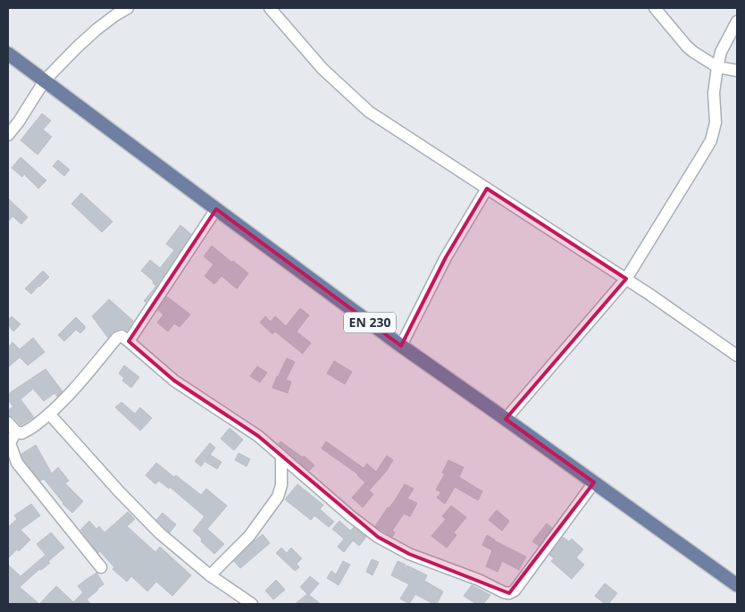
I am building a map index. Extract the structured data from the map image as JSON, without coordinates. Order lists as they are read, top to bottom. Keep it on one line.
{"streets":{"main road":["EN 230"]}}
